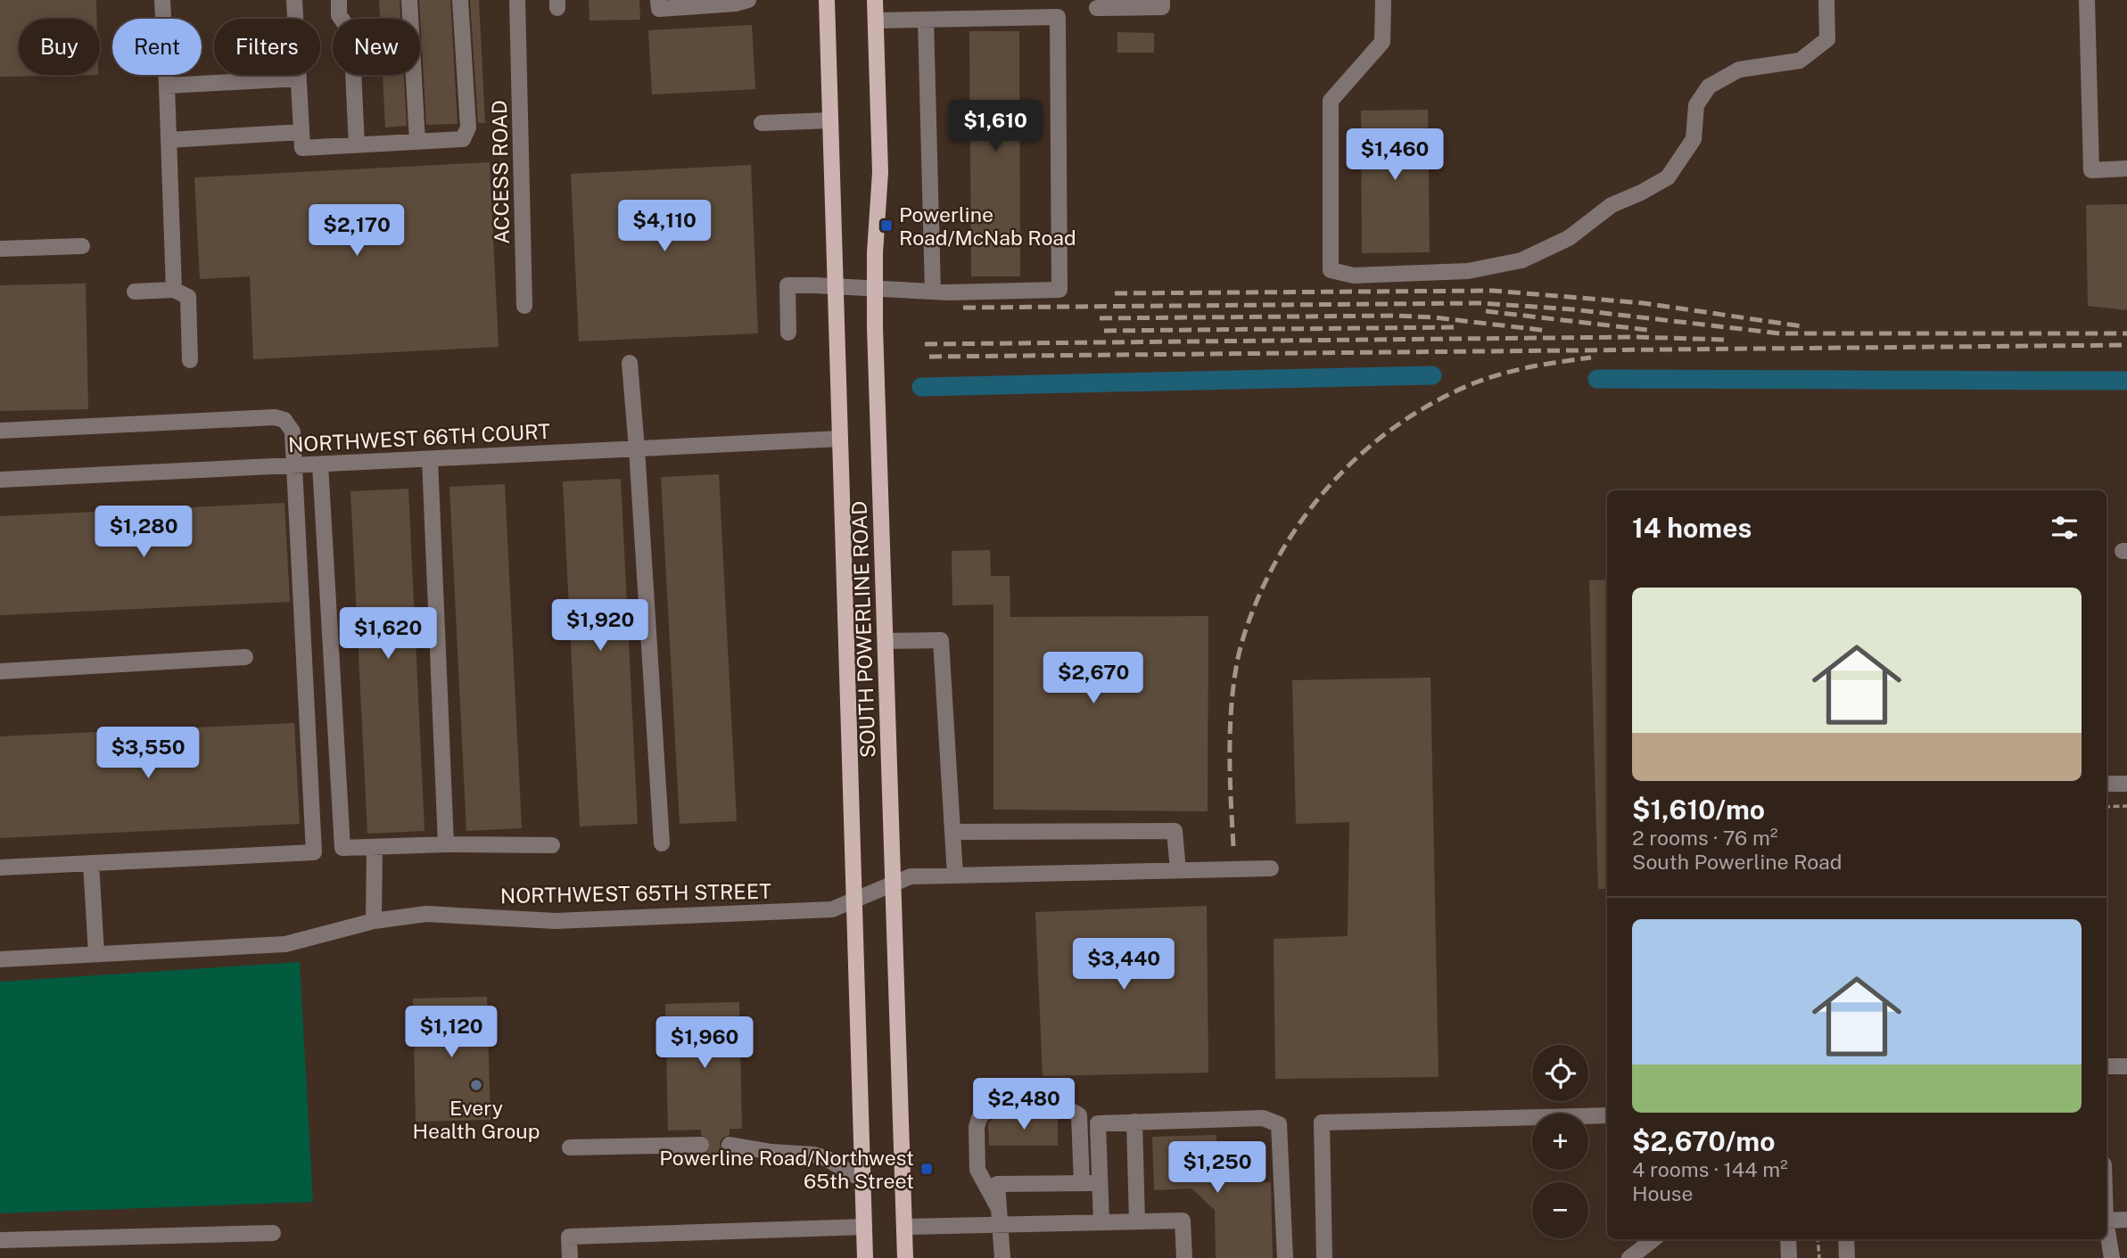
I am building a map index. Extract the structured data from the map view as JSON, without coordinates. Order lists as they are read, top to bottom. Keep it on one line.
{"streets":{"main road":["SOUTH POWERLINE ROAD"],"street":["ACCESS ROAD","NORTHWEST 66TH COURT","NORTHWEST 65TH STREET"]},"crossings":[["NORTHWEST 66TH COURT","SOUTH POWERLINE ROAD"],["SOUTH POWERLINE ROAD","NORTHWEST 65TH STREET"]],"places":{"transit":["Powerline Road/McNab Road","Powerline Road/Northwest 65th Street"],"other":["Every Health Group"]},"page":{"chip":["Buy","Rent","Filters","New"],"price":["$1,610","$1,460","$4,110","$2,170","$1,280","$1,920","$1,620","$2,670","$3,550","$3,440","$1,120","$1,960","$2,480","$1,250"],"heading":"14 homes","list":[{"name":"$1,610/mo","note":"2 rooms · 76 m² · South Powerline Road"},{"name":"$2,670/mo","note":"4 rooms · 144 m² · House"}],"map_buttons":["+","−"]}}
